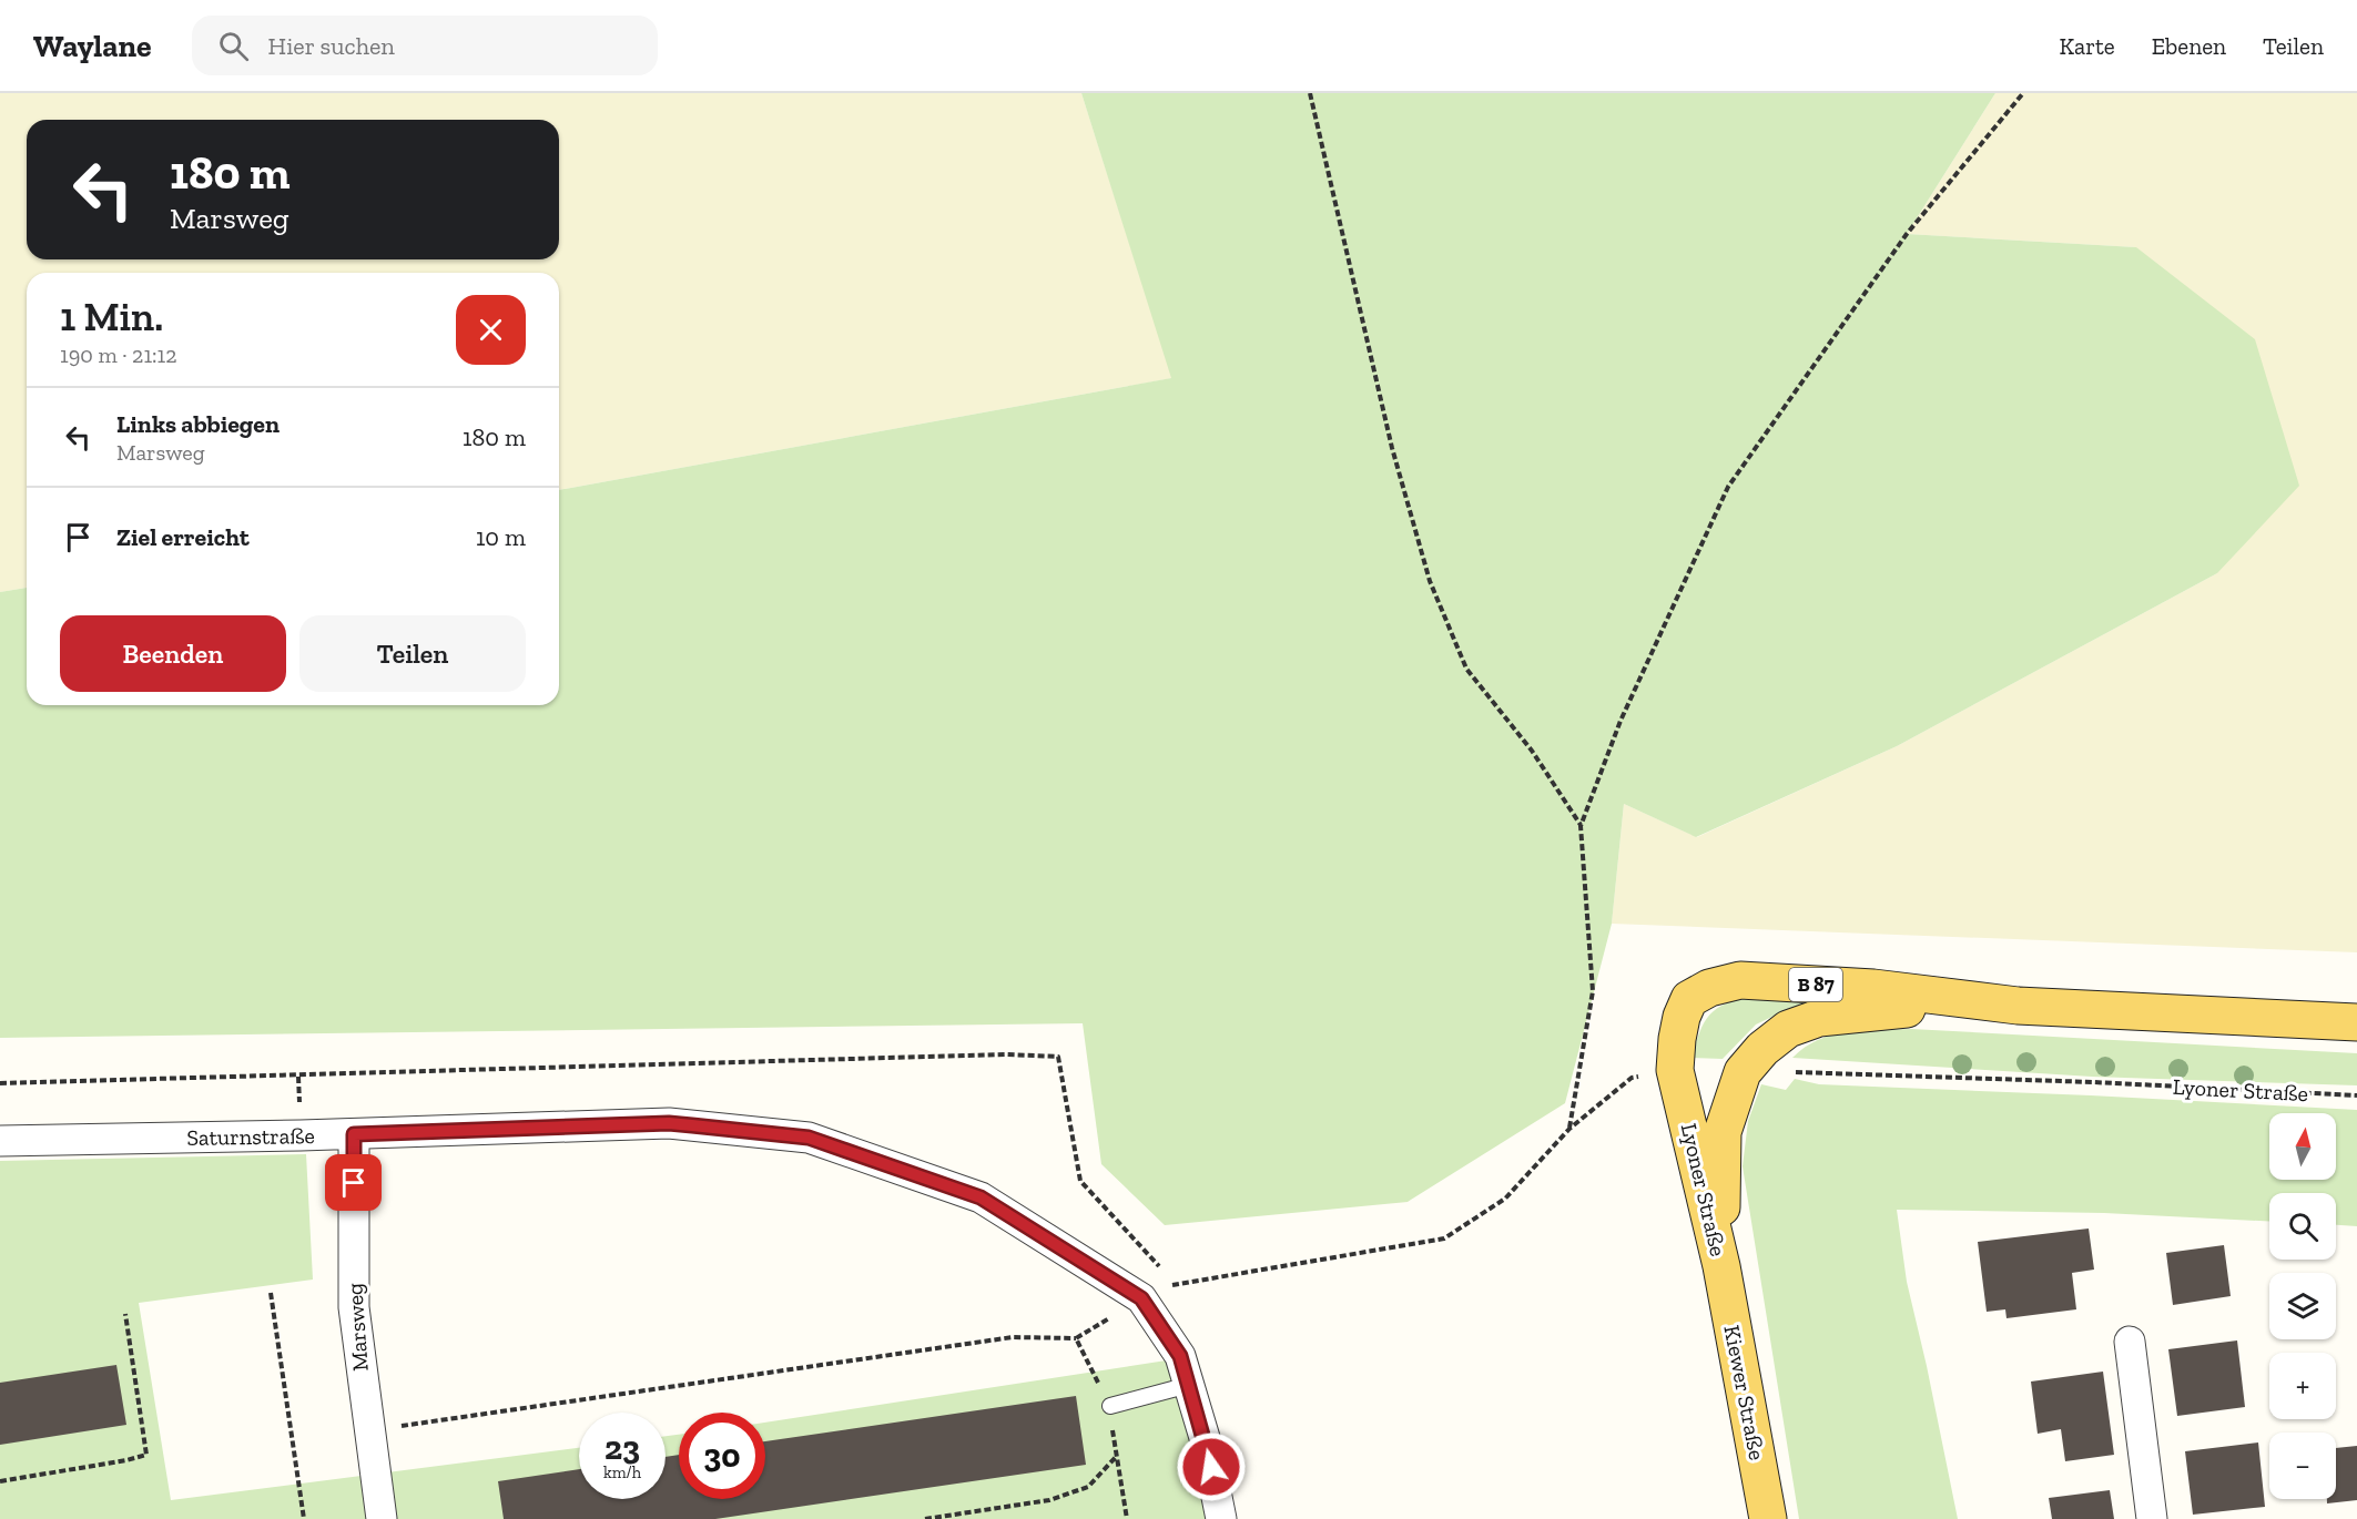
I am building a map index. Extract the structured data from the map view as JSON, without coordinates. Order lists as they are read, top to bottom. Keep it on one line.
{"streets":{"main road":["B 87","Lyoner Straße","Kiewer Straße"],"street":["Saturnstraße","Marsweg"]},"crossings":[["Lyoner Straße","Kiewer Straße"],["Saturnstraße","Marsweg"]],"north":"top","page":{"header":"Waylane","search":"Hier suchen","nav":["Karte","Ebenen","Teilen"],"turn":["180 m","Marsweg"],"heading":["1 Min.","190 m · 21:12"],"list":[{"name":"Links abbiegen","note":"Marsweg","value":"180 m"},{"name":"Ziel erreicht","value":"10 m"}],"buttons":["Beenden","Teilen"],"map_buttons":["+","−"],"speed":"23 km/h","limit":"30"}}
